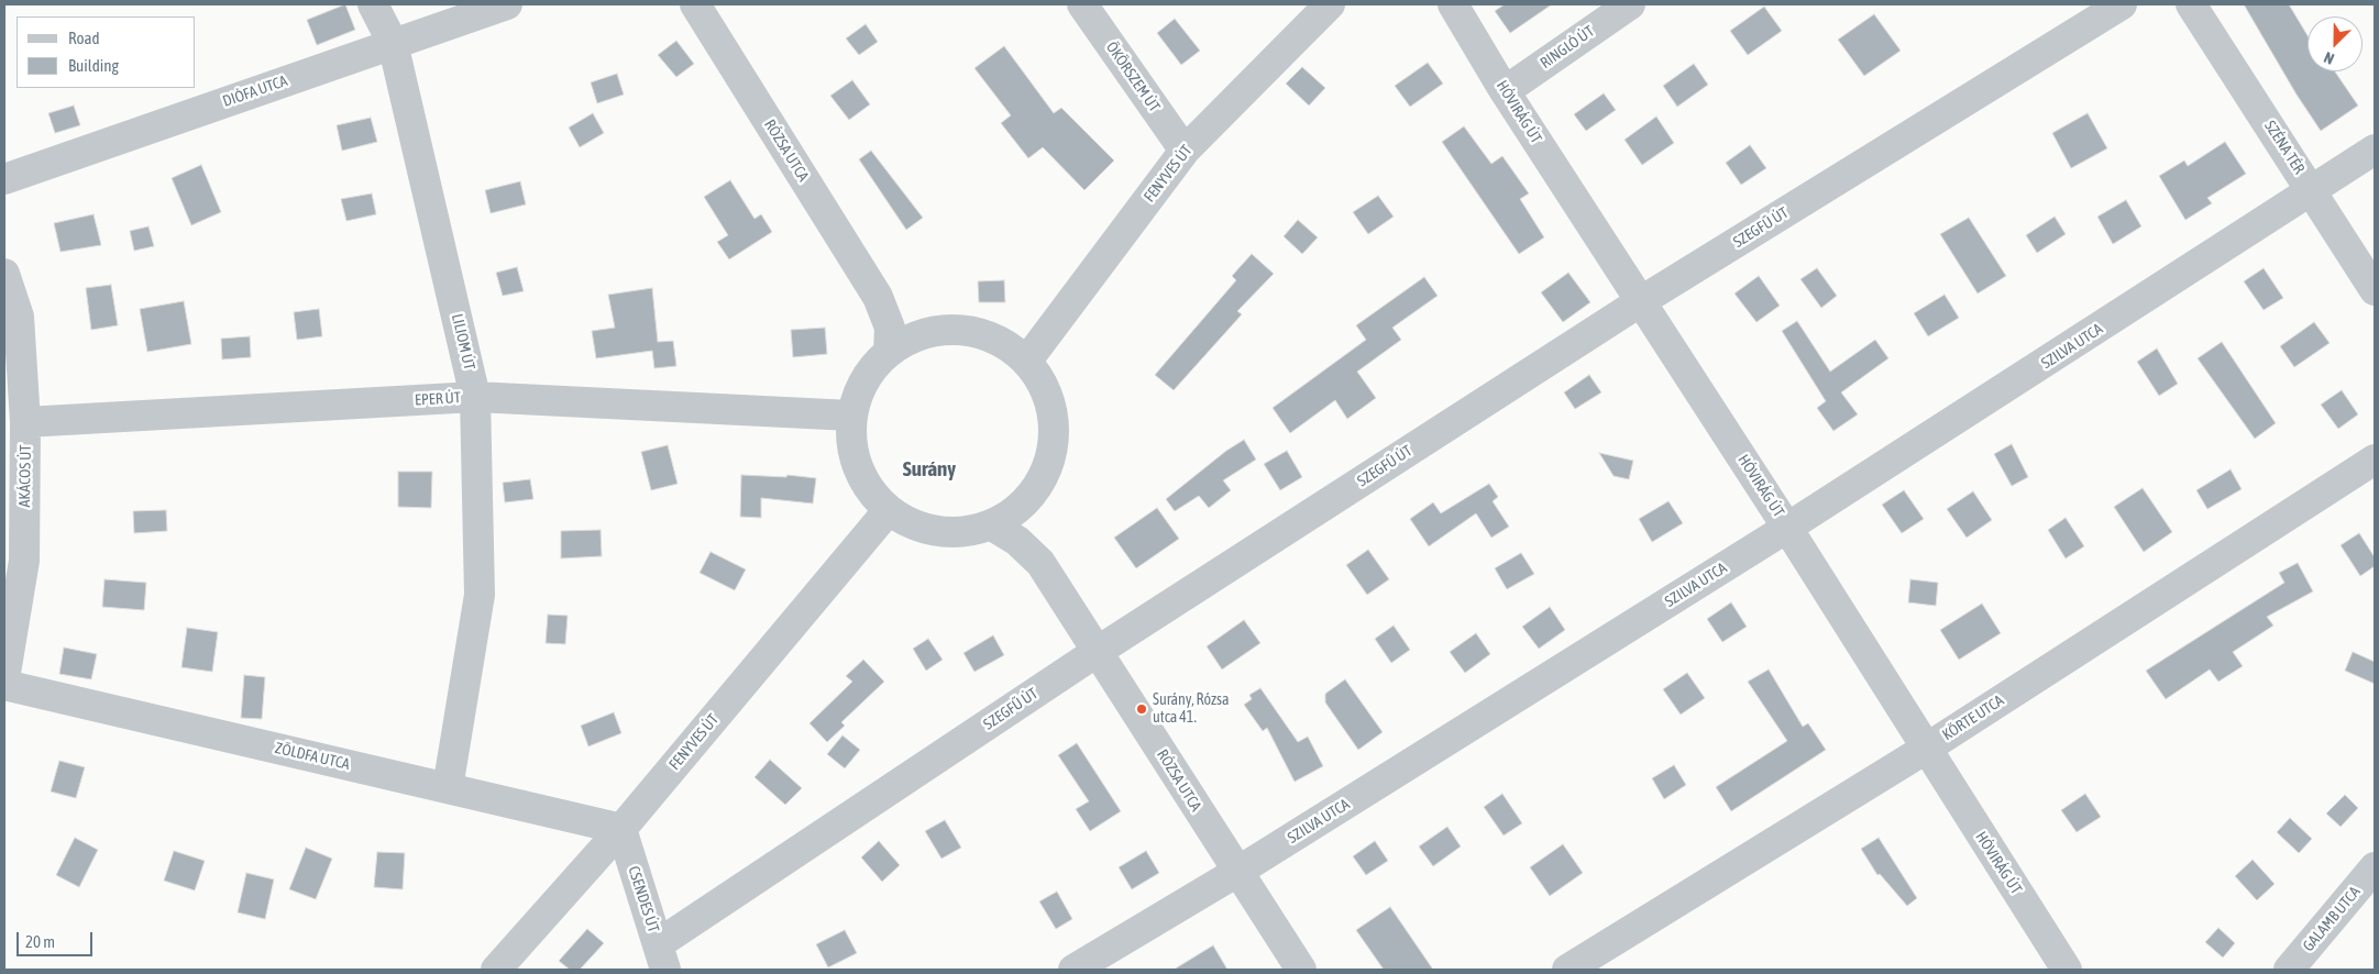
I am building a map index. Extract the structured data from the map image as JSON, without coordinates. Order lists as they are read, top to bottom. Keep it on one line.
{"streets":{"street":["RINGLÓ ÚT","ÖKÖRSZEM ÚT","DIÓFA UTCA","HÓVIRÁG ÚT","SZÉNA TÉR","RÓZSA UTCA","FENYVES ÚT","SZEGFŰ ÚT","LILIOM ÚT","SZILVA UTCA","EPER ÚT","AKÁCOS ÚT","KÖRTE UTCA","ZÖLDFA UTCA","CSENDES ÚT","GALAMB UTCA"]},"crossings":[["RINGLÓ ÚT","HÓVIRÁG ÚT"],["ÖKÖRSZEM ÚT","FENYVES ÚT"],["DIÓFA UTCA","LILIOM ÚT"],["HÓVIRÁG ÚT","SZEGFŰ ÚT"],["HÓVIRÁG ÚT","SZILVA UTCA"],["HÓVIRÁG ÚT","KÖRTE UTCA"],["SZÉNA TÉR","SZILVA UTCA"],["RÓZSA UTCA","SZEGFŰ ÚT"],["RÓZSA UTCA","SZILVA UTCA"],["FENYVES ÚT","ZÖLDFA UTCA"],["FENYVES ÚT","CSENDES ÚT"],["SZEGFŰ ÚT","CSENDES ÚT"],["LILIOM ÚT","EPER ÚT"],["LILIOM ÚT","ZÖLDFA UTCA"],["EPER ÚT","AKÁCOS ÚT"],["ZÖLDFA UTCA","CSENDES ÚT"]],"districts":["Surány"],"places":["Surány, Rózsa utca 41."],"legend":["Road","Building"],"scale_bar":"20 m","north":"bottom left"}
